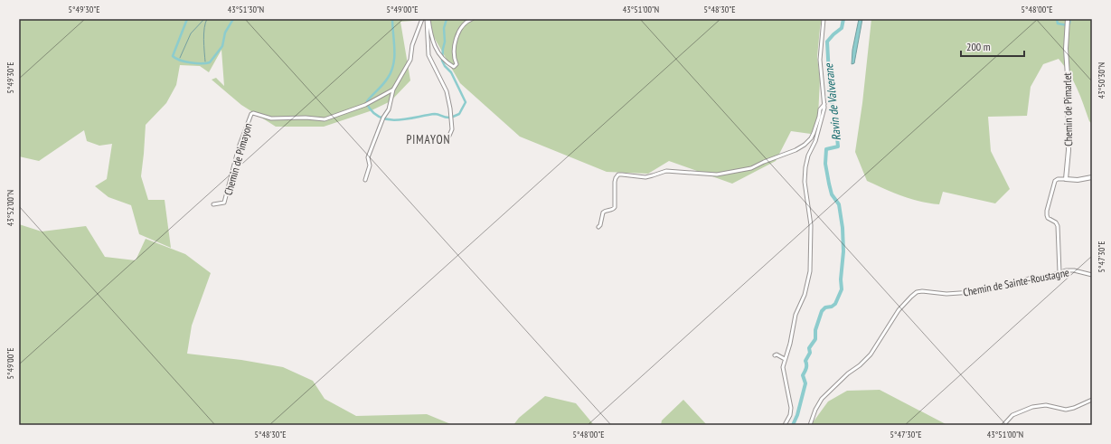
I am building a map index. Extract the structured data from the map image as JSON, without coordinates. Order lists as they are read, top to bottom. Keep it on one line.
{"streets":{"street":["Chemin de Pimarlet","Chemin de Pimayon","Chemin de Sainte-Roustagne"]},"districts":["PIMAYON"],"water":["Ravin de Valverane"],"scale_bar":"200 m","coordinates":["5°49'30\"E","43°51'30\"N","5°49'00\"E","43°51'00\"N","5°48'30\"E","5°48'00\"E","43°50'30\"N","43°52'00\"N","5°47'30\"E"]}
